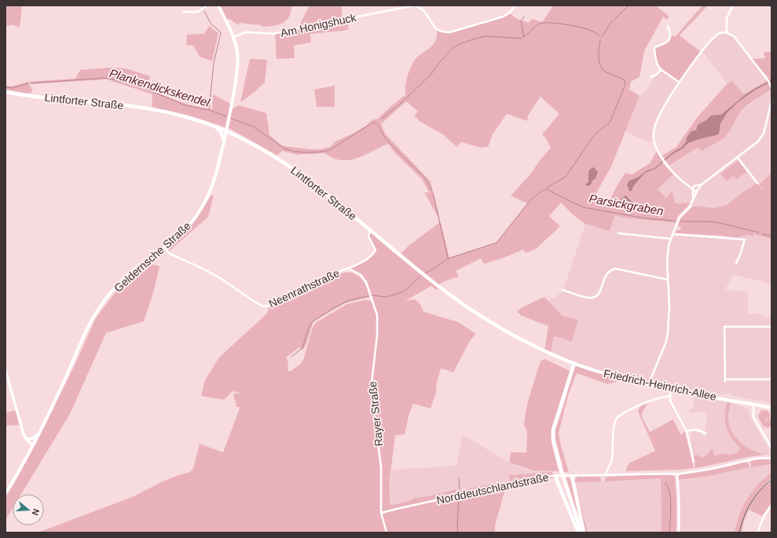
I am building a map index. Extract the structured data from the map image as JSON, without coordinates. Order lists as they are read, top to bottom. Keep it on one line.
{"streets":{"main road":["Lintforter Straße","Geldernsche Straße","Friedrich-Heinrich-Allee"],"street":["Am Honigshuck","Neenrathstraße","Rayer Straße","Norddeutschlandstraße"]},"crossings":[["Am Honigshuck","Geldernsche Straße"],["Lintforter Straße","Geldernsche Straße"],["Lintforter Straße","Neenrathstraße"],["Lintforter Straße","Friedrich-Heinrich-Allee"],["Geldernsche Straße","Neenrathstraße"],["Neenrathstraße","Rayer Straße"],["Rayer Straße","Norddeutschlandstraße"]],"water":["Plankendickskendel","Parsickgraben"],"north":"right"}
